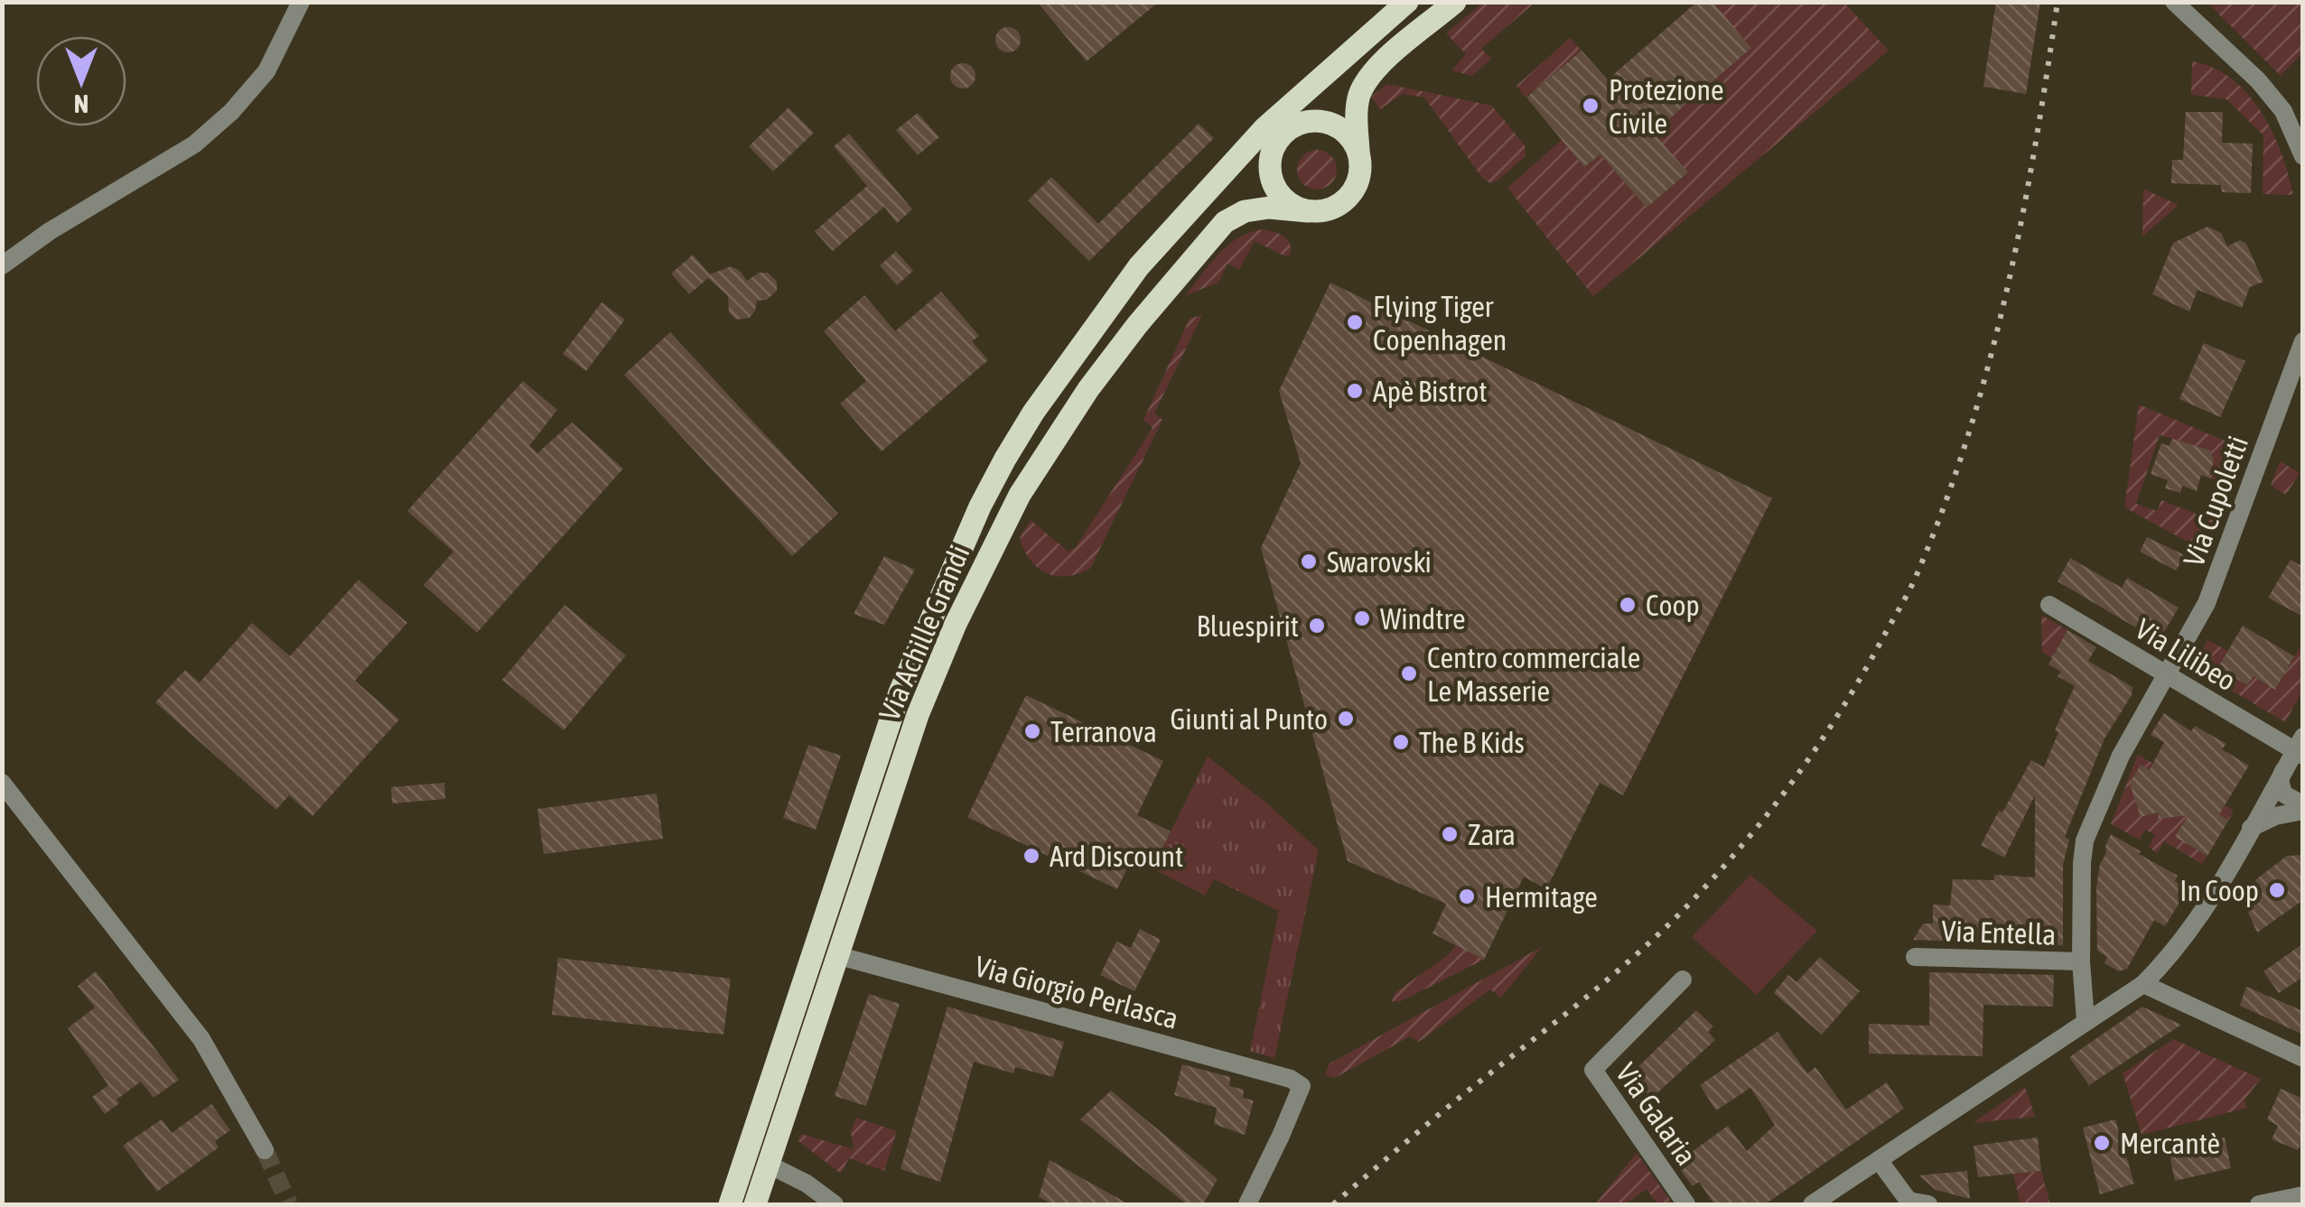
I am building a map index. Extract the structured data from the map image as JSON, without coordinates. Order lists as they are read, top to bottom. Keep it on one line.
{"streets":{"main road":["Via Achille Grandi"],"street":["Via Cupoletti","Via Lilibeo","Via Entella","Via Giorgio Perlasca","Via Galaria"]},"crossings":[["Via Cupoletti","Via Lilibeo"],["Via Cupoletti","Via Entella"],["Via Achille Grandi","Via Giorgio Perlasca"]],"places":["Protezione Civile","Flying Tiger Copenhagen","Apè Bistrot","Swarovski","Coop","Windtre","Bluespirit","Centro commerciale Le Masserie","Giunti al Punto","Terranova","The B Kids","Zara","Ard Discount","In Coop","Hermitage","Mercantè"],"north":"bottom"}
